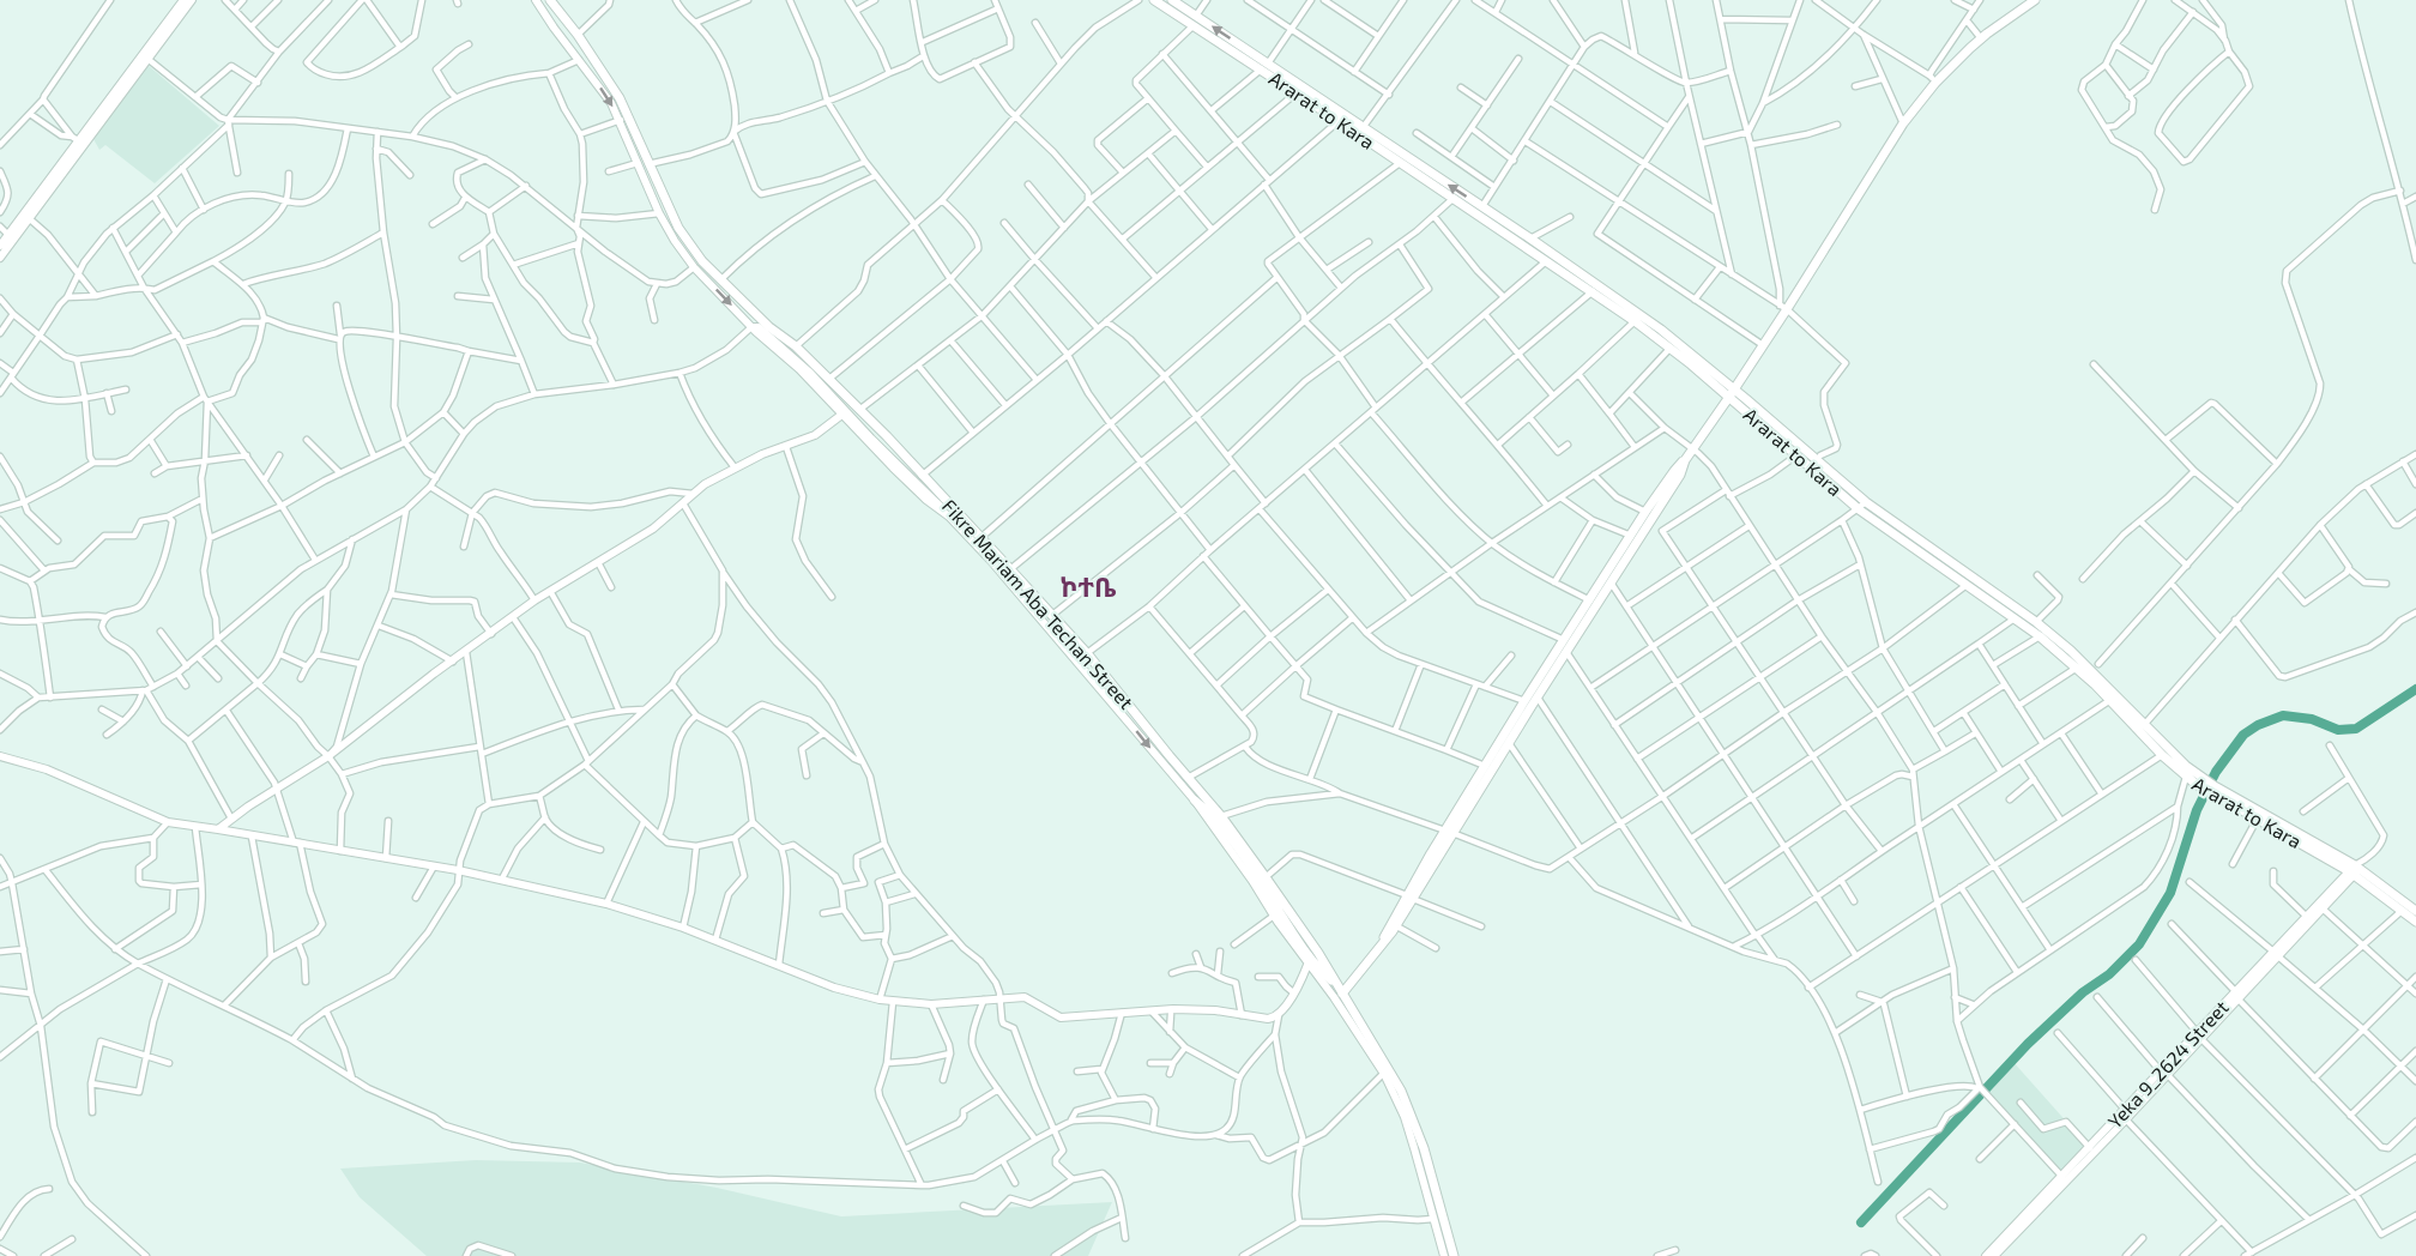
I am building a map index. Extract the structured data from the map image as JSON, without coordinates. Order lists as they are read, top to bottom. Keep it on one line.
{"streets":{"main road":["Ararat to Kara","Fikre Mariam Aba Techan Street"],"street":["Yeka 9_2624 Street"]},"crossings":[["Ararat to Kara","Yeka 9_2624 Street"]],"districts":["ኮተቤ"]}
